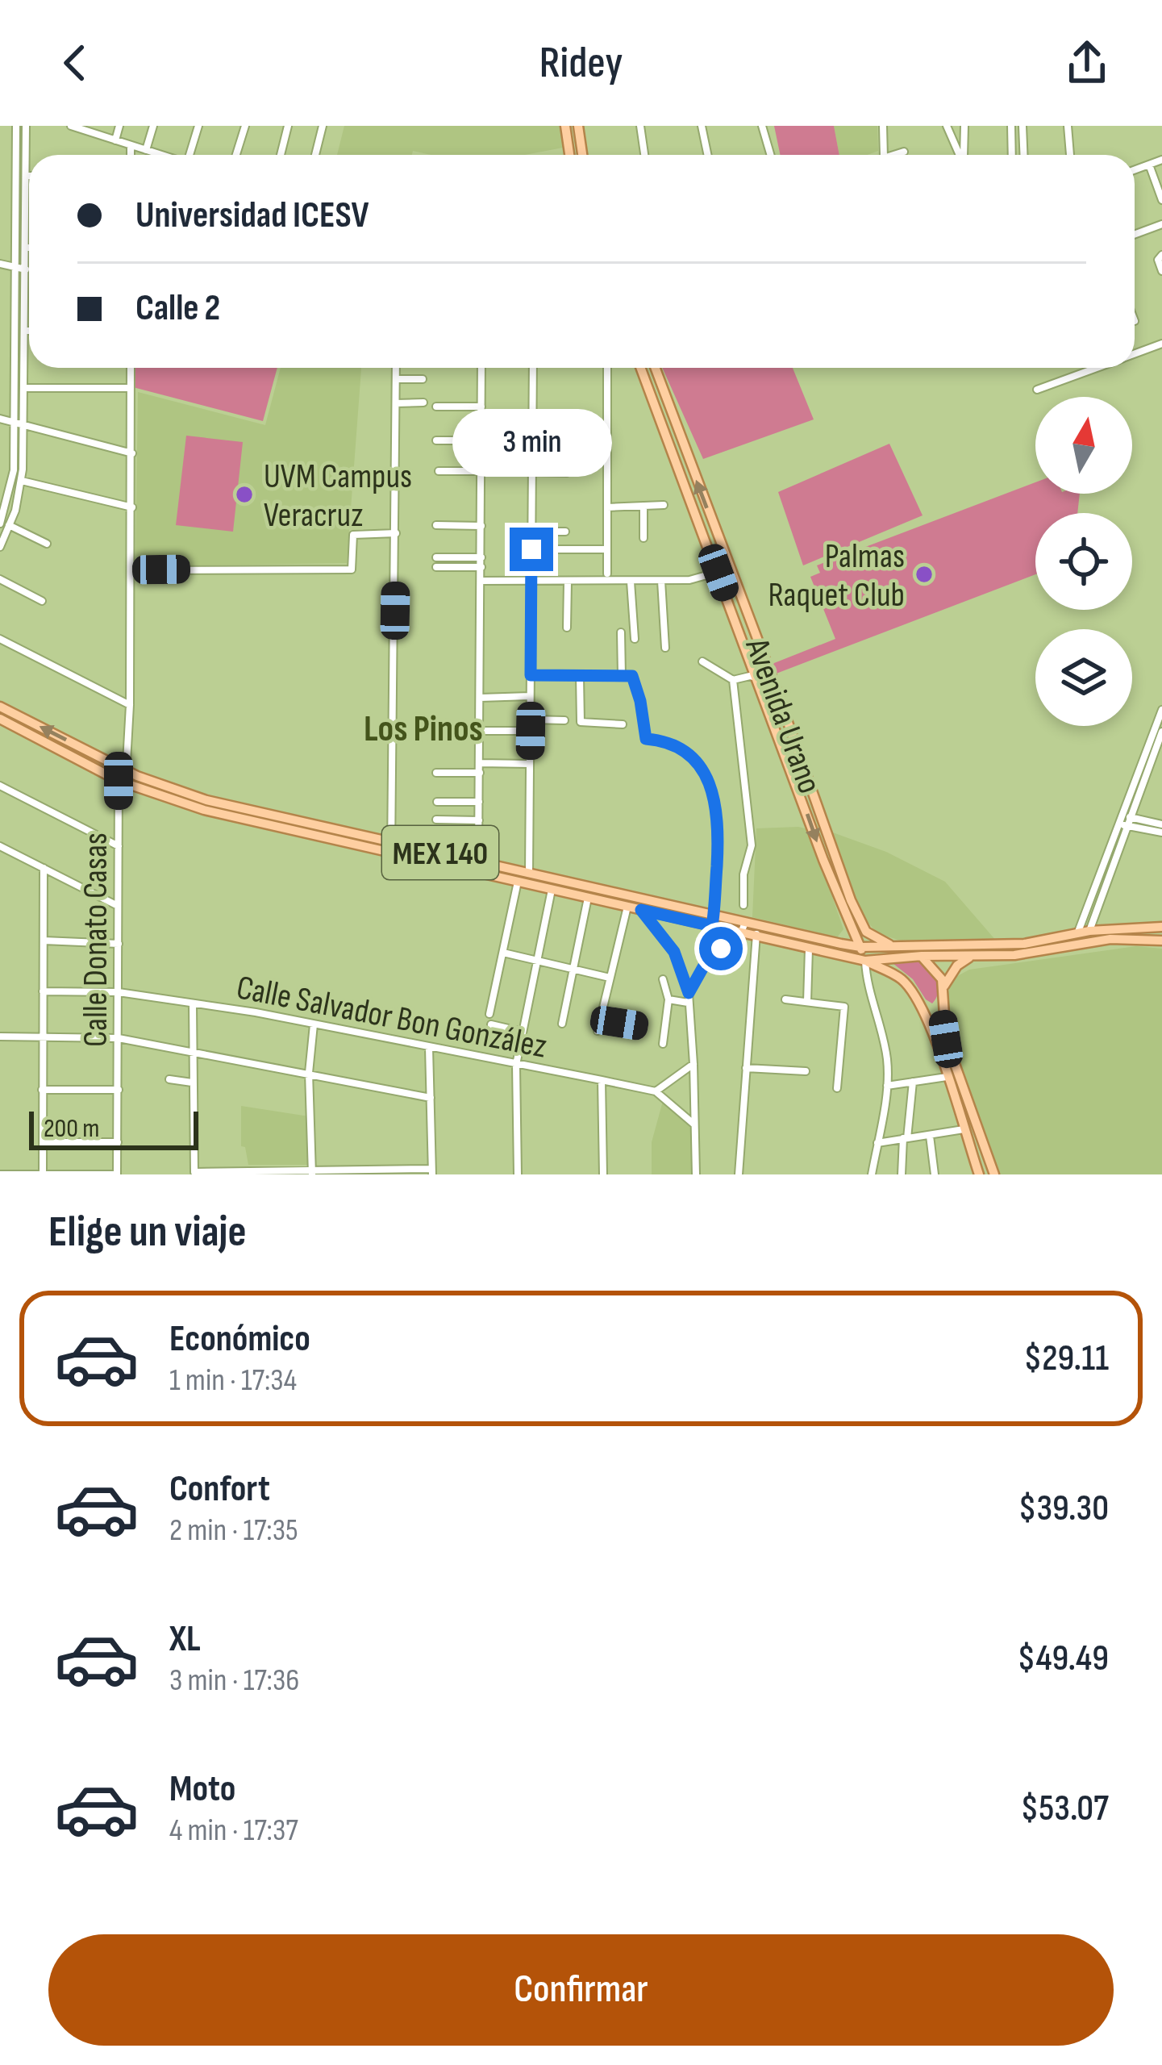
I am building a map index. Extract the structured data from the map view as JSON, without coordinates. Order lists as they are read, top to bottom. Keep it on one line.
{"streets":{"main road":["Avenida Urano","MEX 140"],"street":["Calle Donato Casas","Calle Salvador Bon González"]},"crossings":[["Avenida Urano","MEX 140"],["MEX 140","Calle Donato Casas"],["Calle Donato Casas","Calle Salvador Bon González"]],"districts":["Los Pinos"],"places":["UVM Campus Veracruz","Palmas Raquet Club"],"scale_bar":"200 m","north":"top","page":{"header":"Ridey","banner":["Universidad ICESV","Calle 2"],"bubble":"3 min","scale":"200 m","heading":"Elige un viaje","list":[{"name":"Económico","note":"1 min · 17:34","value":"$29.11"},{"name":"Confort","note":"2 min · 17:35","value":"$39.30"},{"name":"XL","note":"3 min · 17:36","value":"$49.49"},{"name":"Moto","note":"4 min · 17:37","value":"$53.07"}],"buttons":"Confirmar"}}
